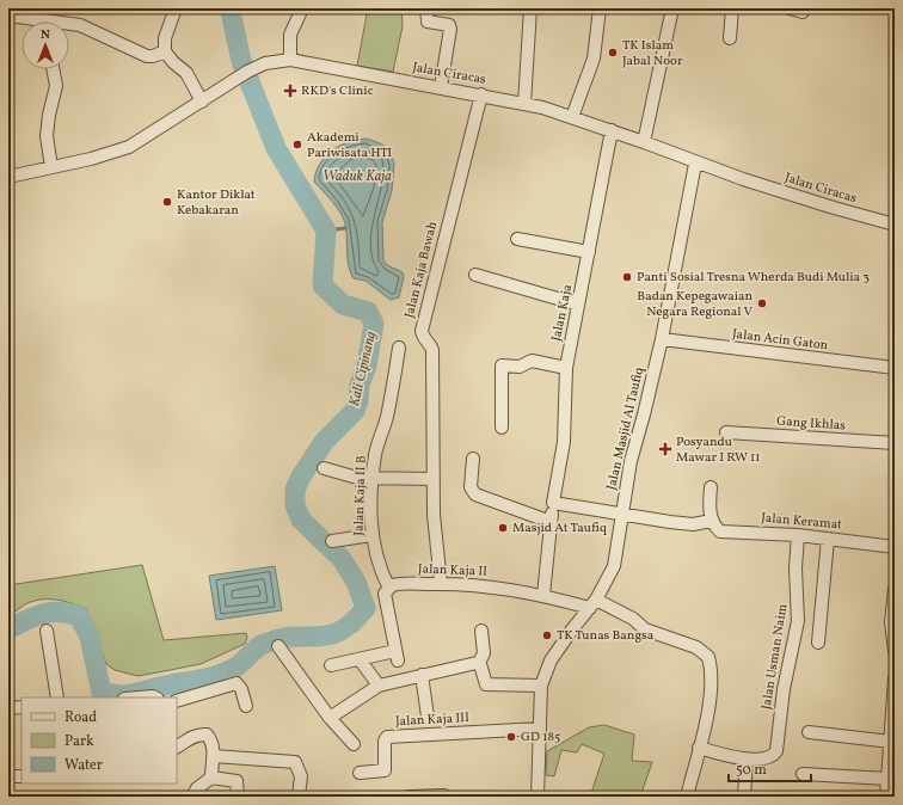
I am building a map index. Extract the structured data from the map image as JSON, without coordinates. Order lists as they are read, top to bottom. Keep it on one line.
{"streets":{"street":["Jalan Ciracas","Jalan Kaja Bawah","Jalan Kaja","Jalan Acin Gaton","Gang Ikhlas","Jalan Masjid Al Taufiq","Jalan Kaja II B","Jalan Keramat","Jalan Kaja II","Jalan Usman Naim","Jalan Kaja III"]},"crossings":[["Jalan Ciracas","Jalan Kaja Bawah"],["Jalan Ciracas","Jalan Kaja"],["Jalan Ciracas","Jalan Masjid Al Taufiq"],["Jalan Kaja Bawah","Jalan Kaja II"],["Jalan Kaja","Jalan Kaja II"],["Jalan Acin Gaton","Jalan Masjid Al Taufiq"],["Jalan Masjid Al Taufiq","Jalan Kaja II"],["Jalan Masjid Al Taufiq","Jalan Kaja III"],["Jalan Kaja II B","Jalan Kaja II"],["Jalan Keramat","Jalan Usman Naim"],["Jalan Kaja II","Jalan Usman Naim"]],"water":["Waduk Kaja","Kali Cipinang"],"places":{"other":["TK Islam Jabal Noor","Akademi Pariwisata HTI","Kantor Diklat Kebakaran","Panti Sosial Tresna Wherda Budi Mulia 3","Badan Kepegawaian Negara Regional V","Masjid At Taufiq","TK Tunas Bangsa","GD 185"],"health":["RKD's Clinic","Posyandu Mawar I RW 11"]},"legend":["Road","Park","Water"],"scale_bar":"50 m","north":"top"}
